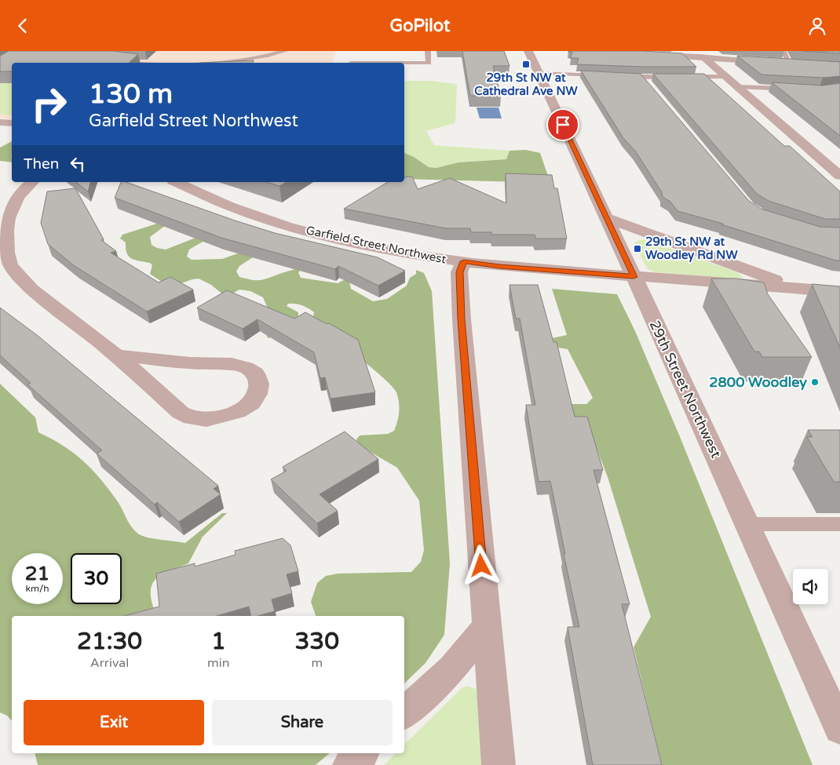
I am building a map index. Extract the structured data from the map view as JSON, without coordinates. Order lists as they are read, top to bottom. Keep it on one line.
{"streets":{"street":["Garfield Street Northwest","29th Street Northwest"]},"crossings":[["Garfield Street Northwest","29th Street Northwest"]],"places":{"transit":["29th St NW at Cathedral Ave NW","29th St NW at Woodley Rd NW"],"other":["2800 Woodley"]},"page":{"header":"GoPilot","turn":["130 m","Garfield Street Northwest"],"then":"Then","speed":"21 km/h","limit":"30","eta":["21:30","Arrival","1","min","330","m"],"buttons":["Exit","Share"]}}
